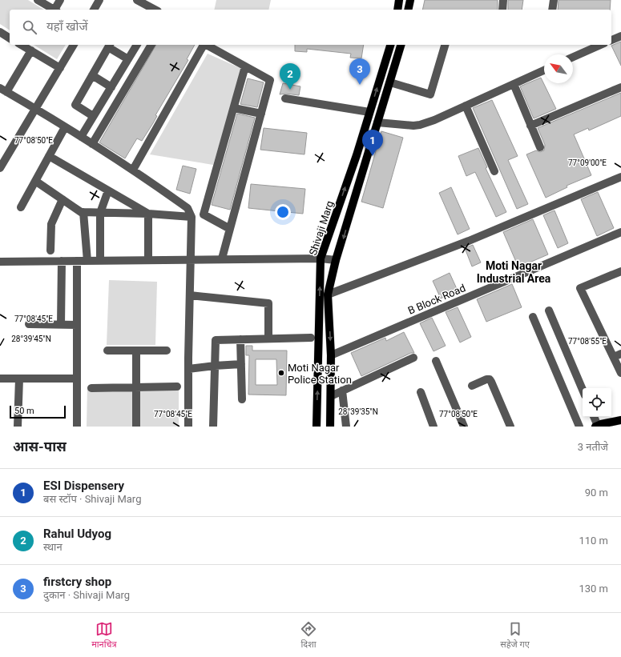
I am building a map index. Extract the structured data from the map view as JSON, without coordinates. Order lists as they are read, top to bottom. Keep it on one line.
{"streets":{"main road":["Shivaji Marg"],"street":["B Block Road"]},"districts":["Moti Nagar Industrial Area"],"places":["Moti Nagar Police Station"],"scale_bar":"50 m","north":"top left","page":{"search":"यहाँ खोजें","pins":["3","2","1"],"scale":"50 m","heading":["आस-पास","3 नतीजे"],"list":[{"mark":"1","name":"ESI Dispensery","note":"बस स्टॉप · Shivaji Marg","value":"90 m"},{"mark":"2","name":"Rahul Udyog","note":"स्थान","value":"110 m"},{"mark":"3","name":"firstcry shop","note":"दुकान · Shivaji Marg","value":"130 m"}],"nav":["मानचित्र","दिशा","सहेजे गए"]},"coordinates":["77°08'50\"E","77°09'00\"E","77°08'45\"E","28°39'45\"N","77°08'55\"E","28°39'35\"N"]}
